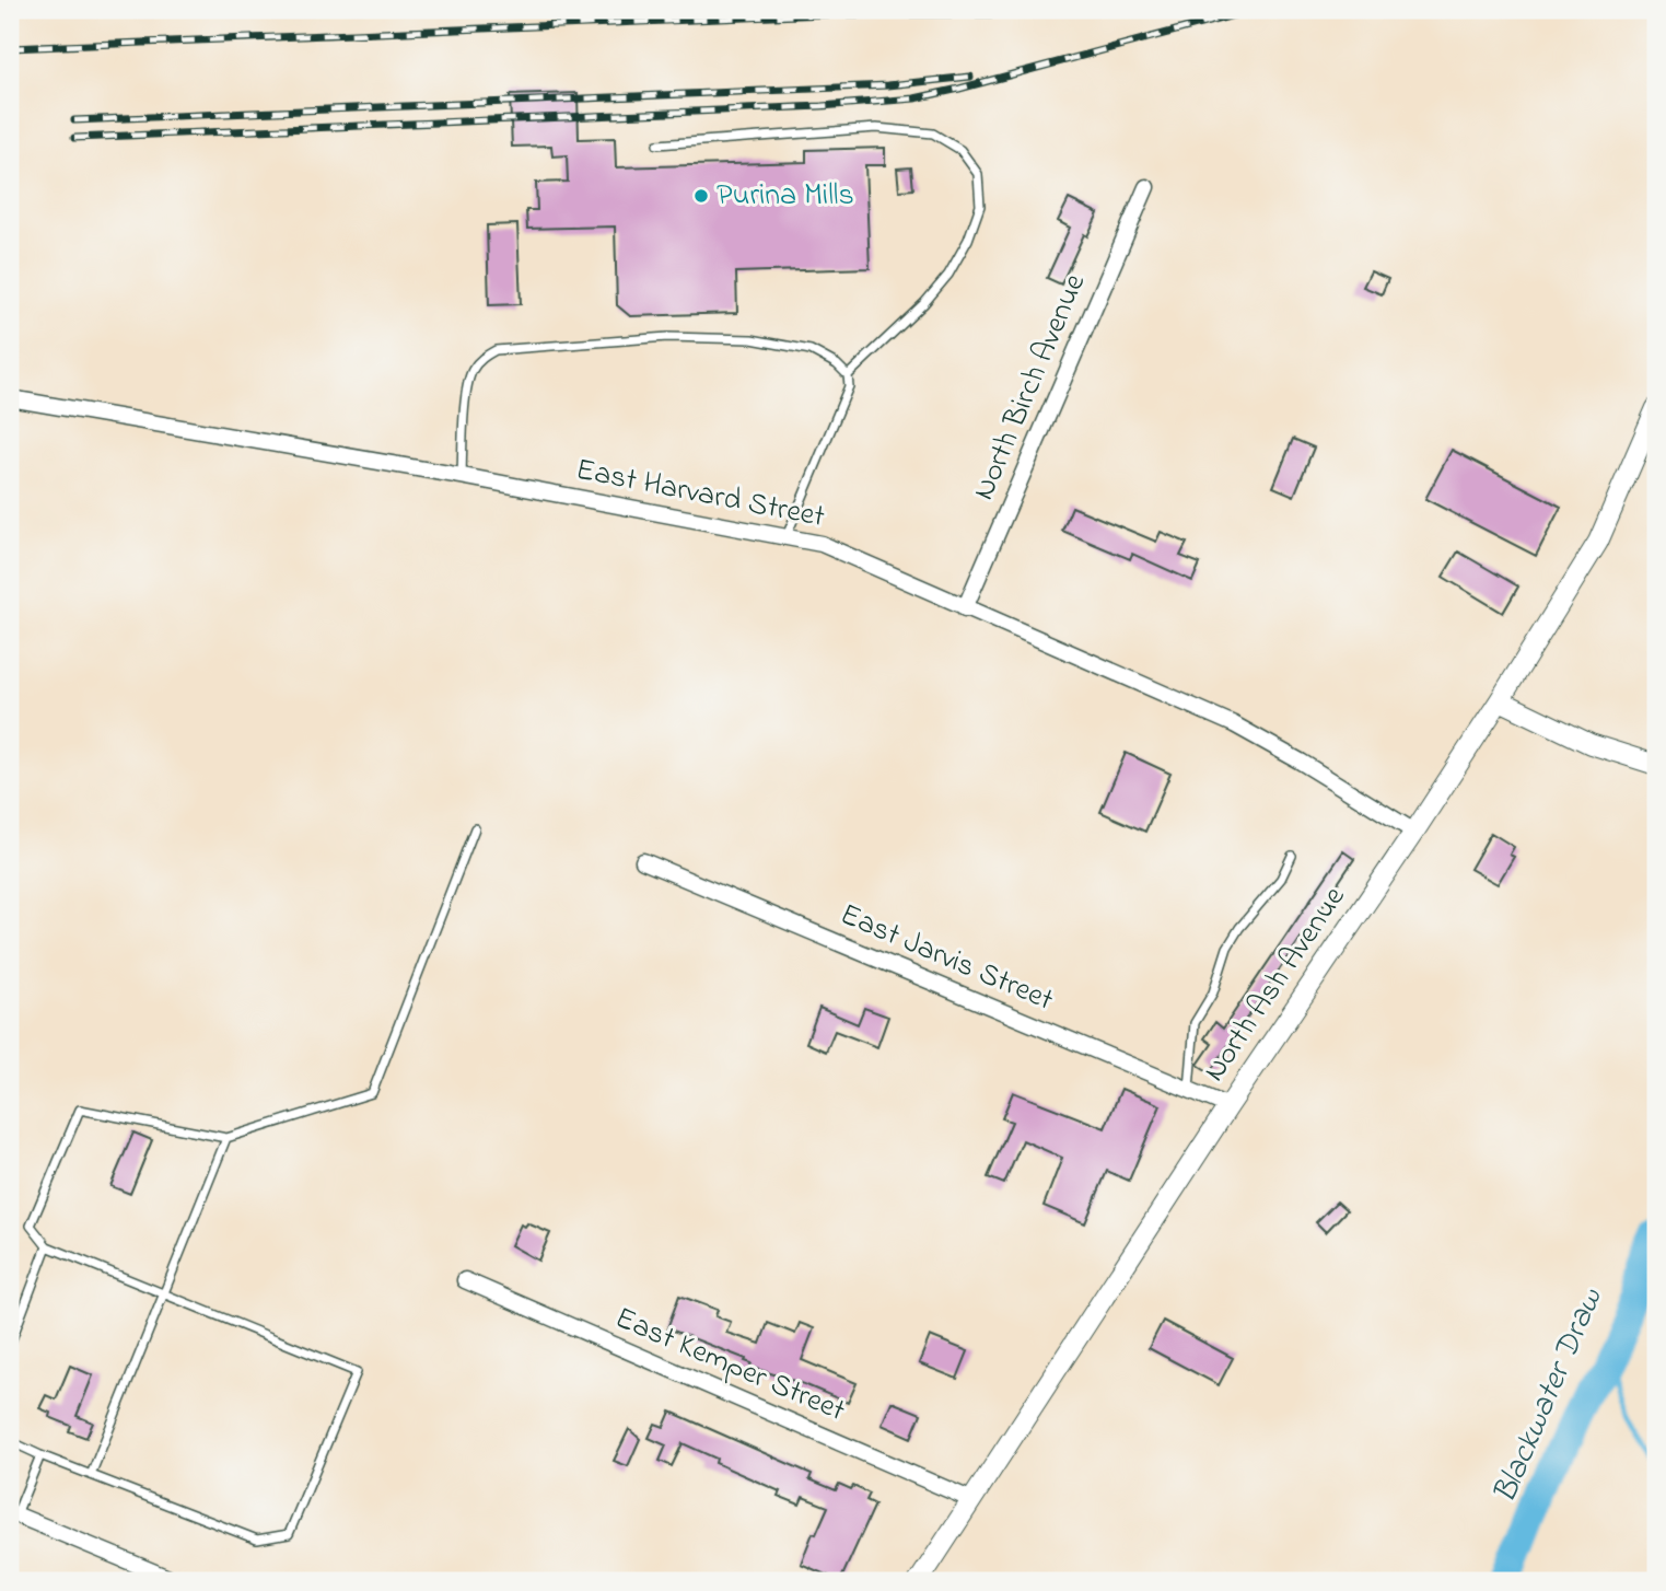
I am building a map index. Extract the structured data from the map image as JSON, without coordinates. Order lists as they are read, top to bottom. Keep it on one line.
{"streets":{"street":["North Birch Avenue","East Harvard Street","East Jarvis Street","North Ash Avenue","East Kemper Street"]},"crossings":[["North Birch Avenue","East Harvard Street"],["East Harvard Street","North Ash Avenue"],["East Jarvis Street","North Ash Avenue"],["North Ash Avenue","East Kemper Street"]],"water":["Blackwater Draw"],"places":["Purina Mills"]}
